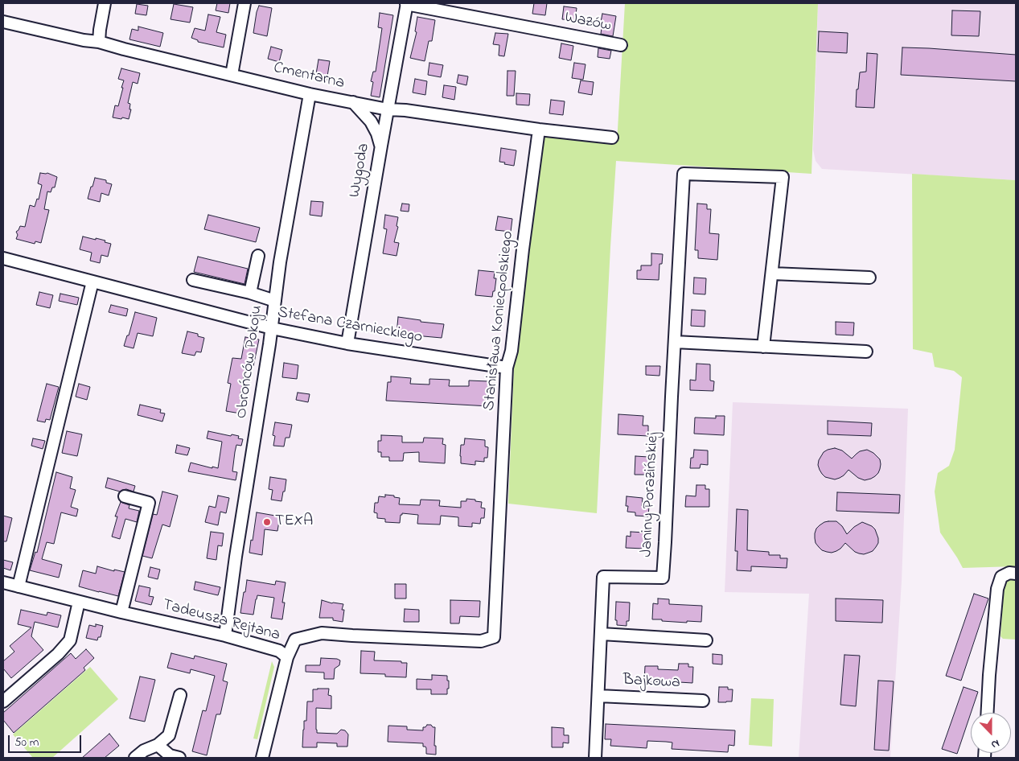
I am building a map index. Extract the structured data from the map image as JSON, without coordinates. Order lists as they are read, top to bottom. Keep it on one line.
{"streets":{"street":["Wazów","Cmentarna","Wygoda","Stanisława Koniecpolskiego","Stefana Czarnieckiego","Obrońców Pokoju","Janiny Porazińskiej","Tadeusza Rejtana","Bajkowa"]},"crossings":[["Wazów","Wygoda"],["Cmentarna","Wygoda"],["Cmentarna","Stanisława Koniecpolskiego"],["Cmentarna","Obrońców Pokoju"],["Wygoda","Stefana Czarnieckiego"],["Stanisława Koniecpolskiego","Stefana Czarnieckiego"],["Stanisława Koniecpolskiego","Tadeusza Rejtana"],["Stefana Czarnieckiego","Obrońców Pokoju"],["Obrońców Pokoju","Tadeusza Rejtana"],["Janiny Porazińskiej","Bajkowa"]],"places":["TEXA"],"scale_bar":"50 m","north":"bottom"}
